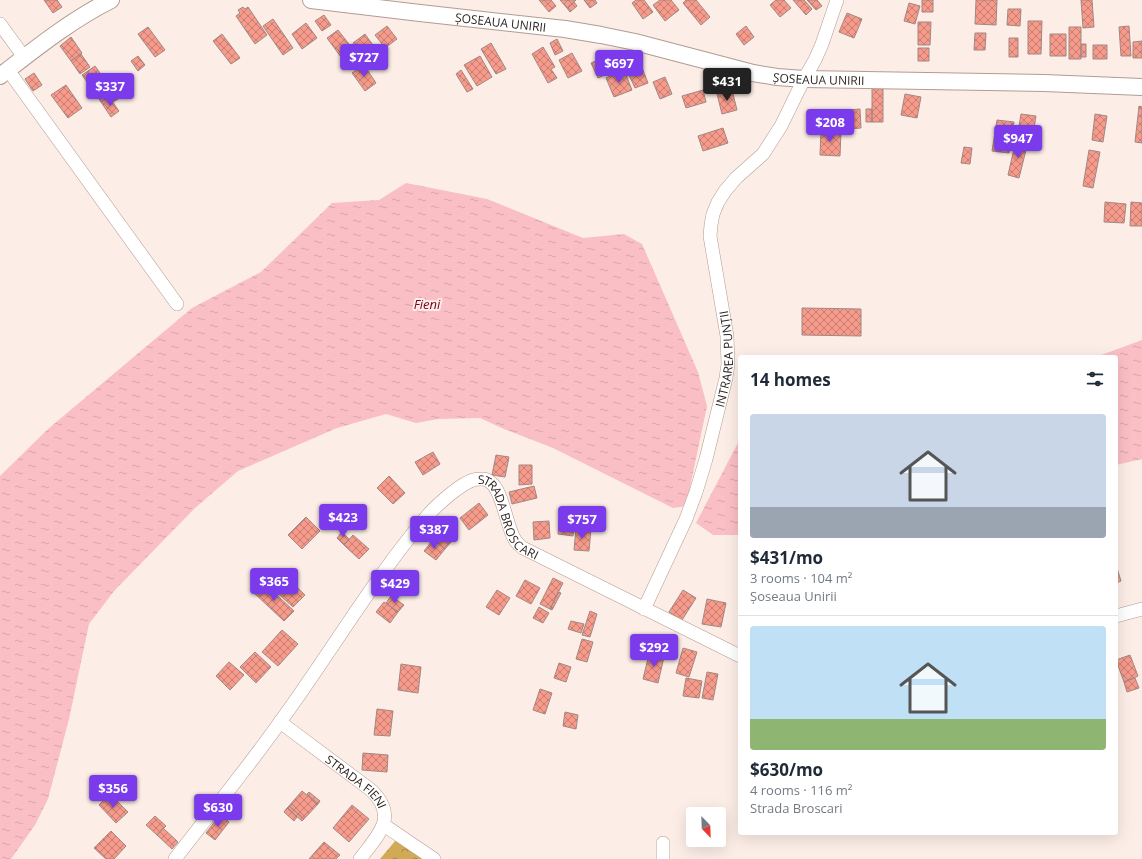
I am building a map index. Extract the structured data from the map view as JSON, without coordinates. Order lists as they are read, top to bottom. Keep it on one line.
{"streets":{"main road":["ȘOSEAUA UNIRII"],"street":["INTRAREA PUNȚII","STRADA BROSCARI","STRADA FIENI"]},"crossings":[["ȘOSEAUA UNIRII","INTRAREA PUNȚII"],["INTRAREA PUNȚII","STRADA BROSCARI"],["STRADA BROSCARI","STRADA FIENI"]],"water":["Fieni"],"north":"bottom right","page":{"price":["$727","$697","$431","$337","$208","$947","$423","$757","$387","$365","$429","$292","$356","$630"],"heading":"14 homes","list":[{"name":"$431/mo","note":"3 rooms · 104 m² · Șoseaua Unirii"},{"name":"$630/mo","note":"4 rooms · 116 m² · Strada Broscari"}]}}
